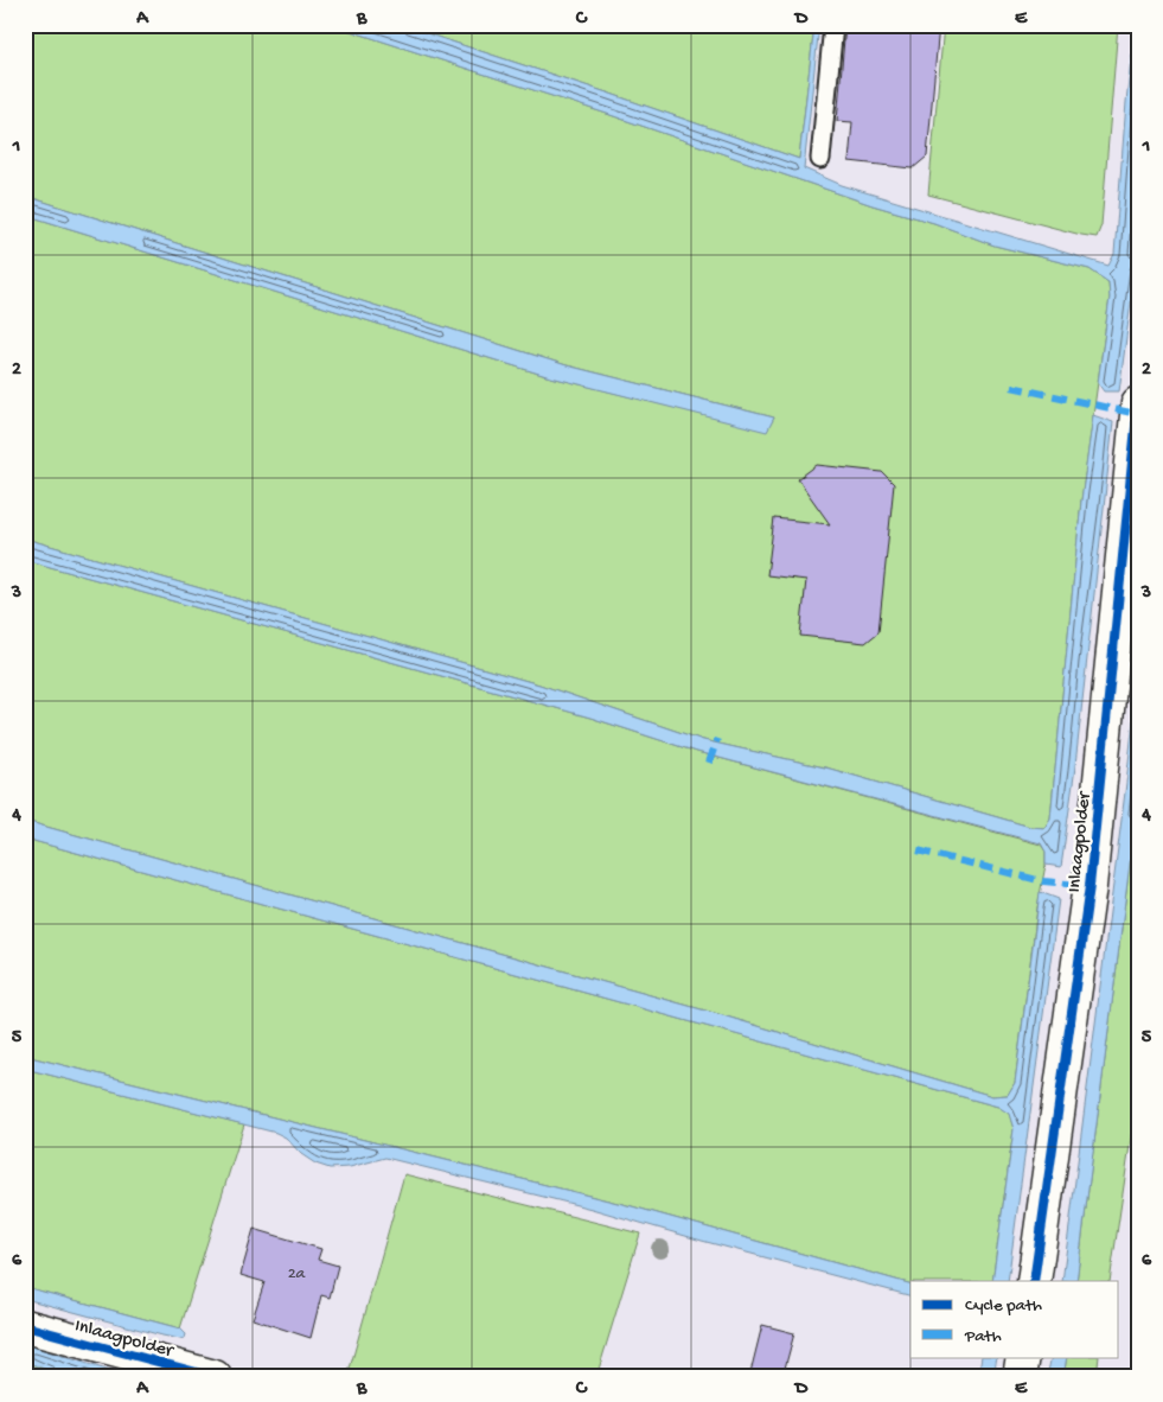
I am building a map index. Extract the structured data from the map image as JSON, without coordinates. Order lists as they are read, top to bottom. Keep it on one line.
{"streets":{"street":["Inlaagpolder"]},"house_numbers":["2a"],"legend":["Cycle path","Path"],"grid":{"columns":["A","B","C","D","E"],"rows":["1","2","3","4","5","6"]}}
